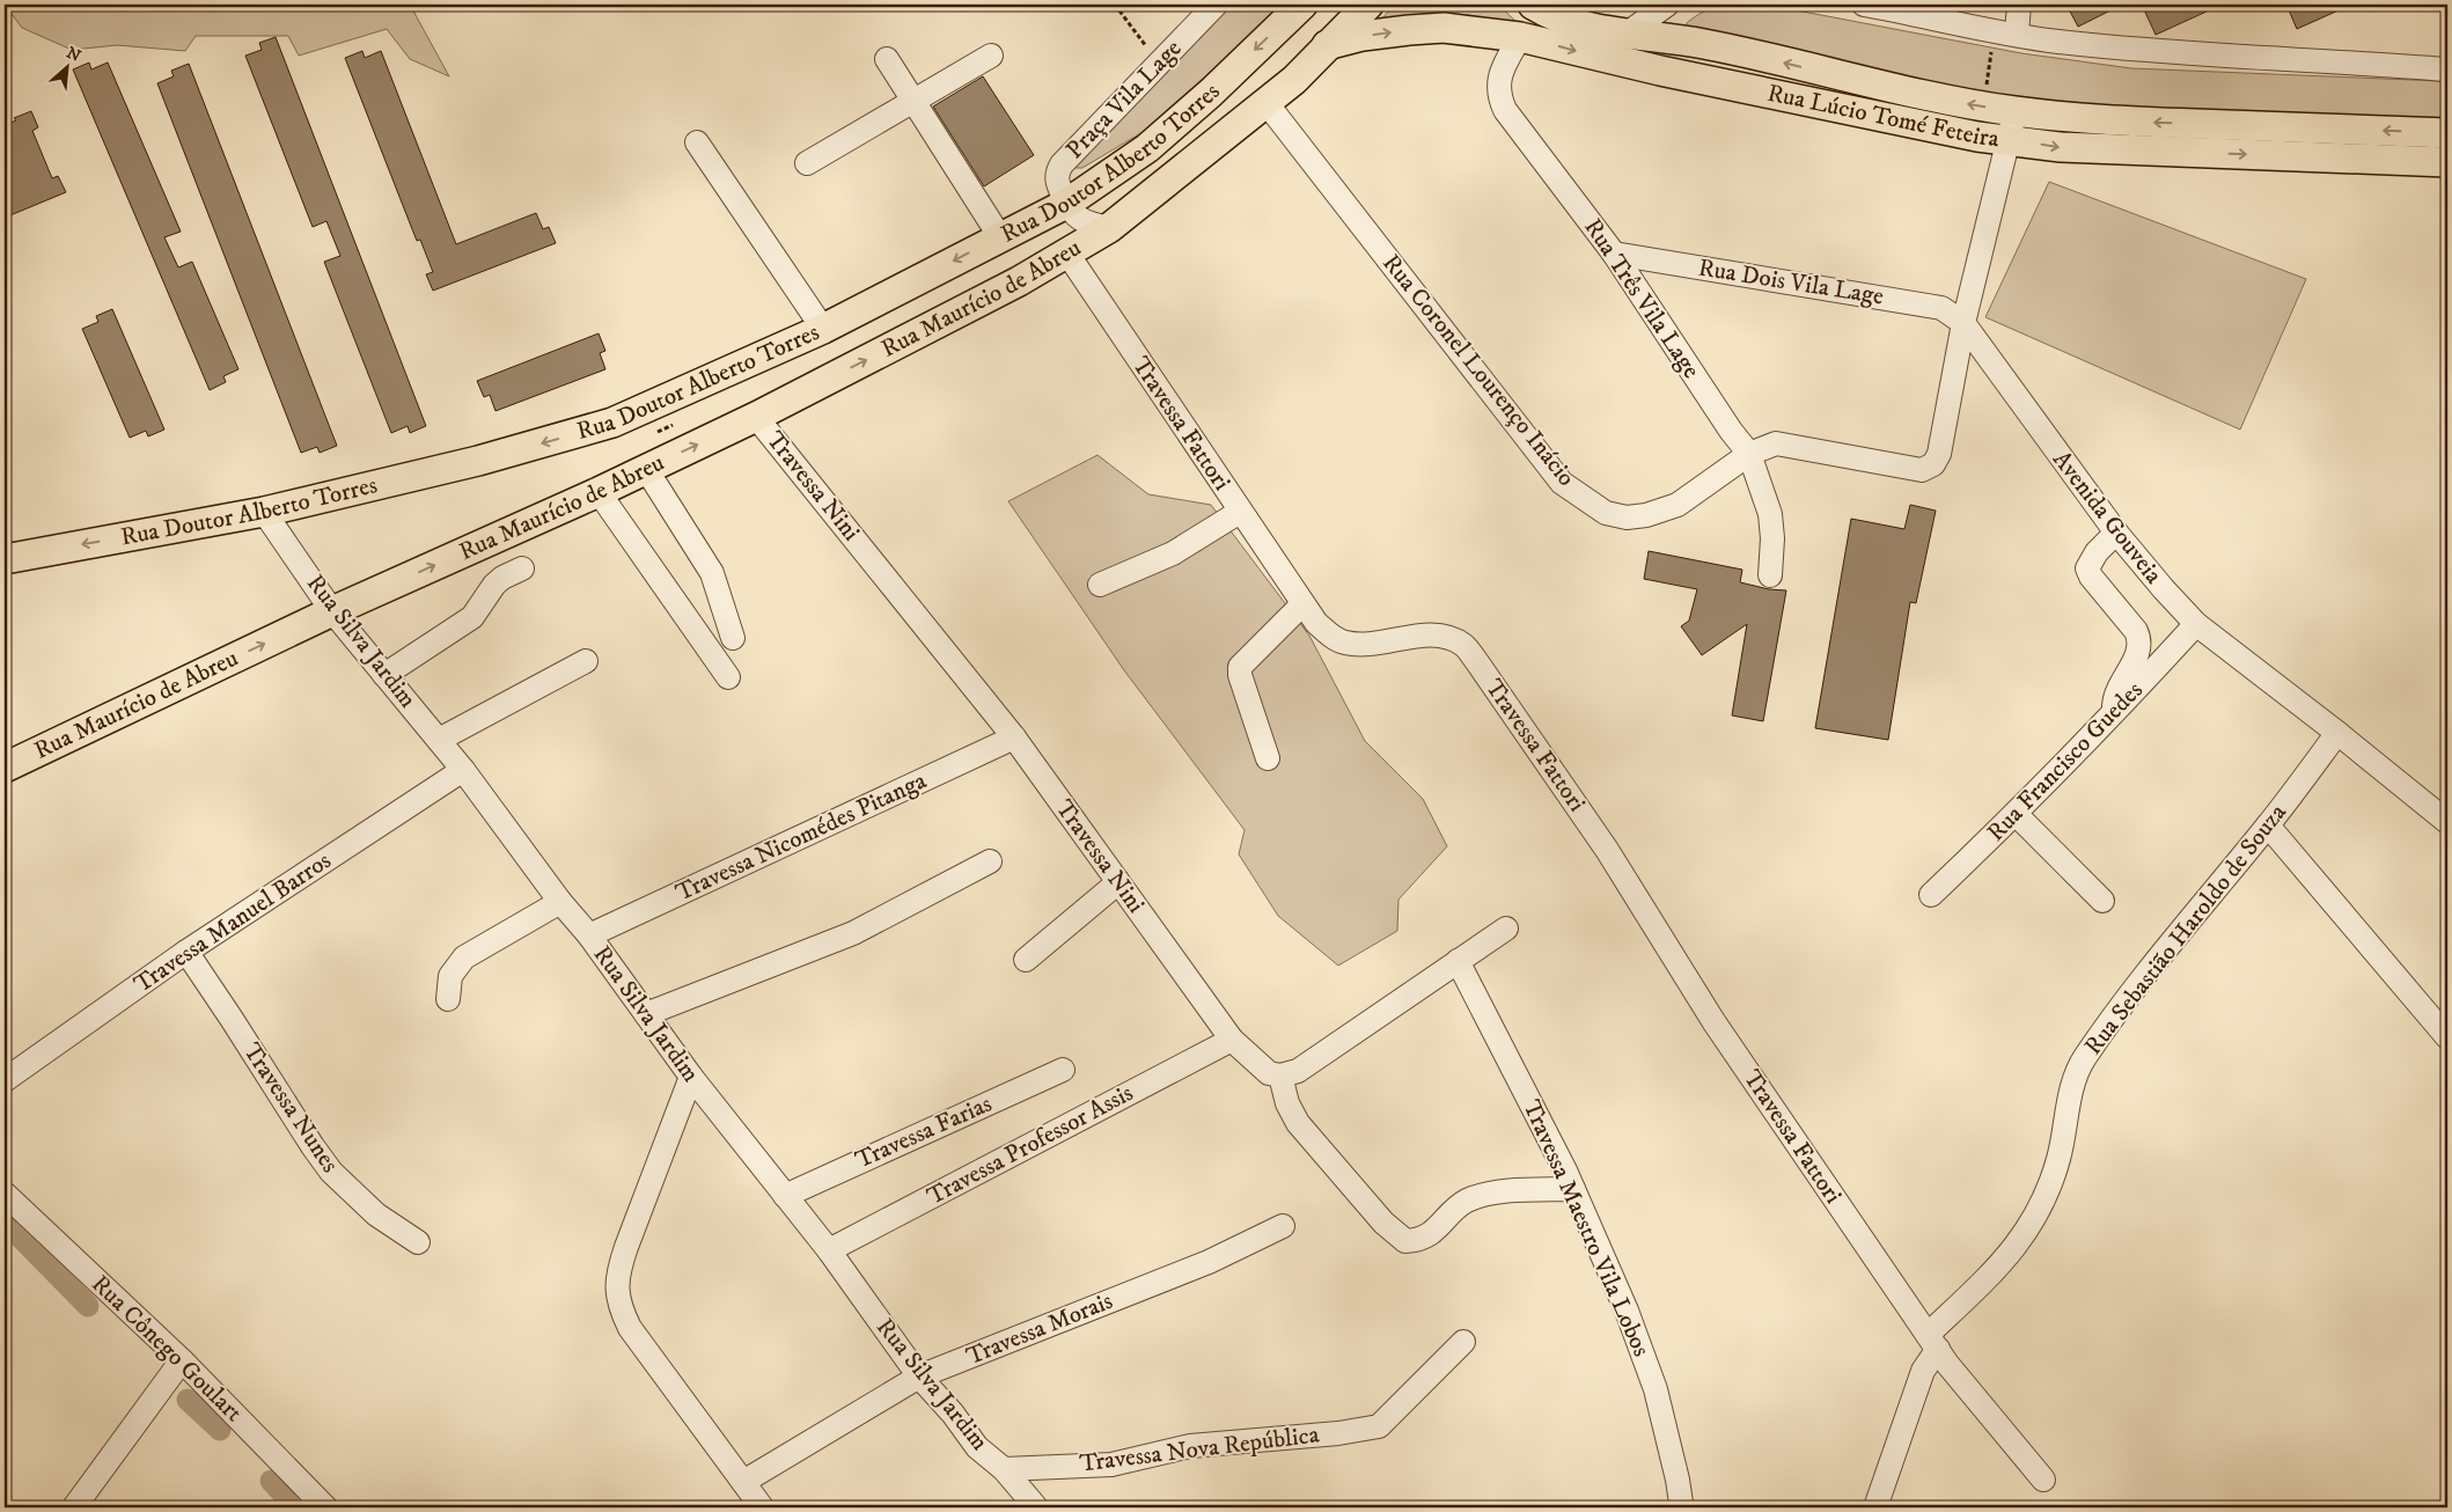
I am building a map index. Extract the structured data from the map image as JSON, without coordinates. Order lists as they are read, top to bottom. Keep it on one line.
{"streets":{"main road":["Rua Lúcio Tomé Feteira","Rua Doutor Alberto Torres","Rua Maurício de Abreu"],"street":["Praça Vila Lage","Rua Dois Vila Lage","Rua Três Vila Lage","Rua Coronel Lourenço Inácio","Travessa Fattori","Travessa Nini","Avenida Gouveia","Rua Silva Jardim","Rua Francisco Guedes","Travessa Nicomédes Pitanga","Travessa Manuel Barros","Rua Sebastião Haroldo de Souza","Travessa Nunes","Travessa Farias","Travessa Professor Assis","Travessa Maestro Vila Lobos","Travessa Morais","Rua Cônego Goulart","Travessa Nova República"]},"crossings":[["Praça Vila Lage","Rua Doutor Alberto Torres"],["Praça Vila Lage","Rua Maurício de Abreu"],["Rua Lúcio Tomé Feteira","Rua Maurício de Abreu"],["Rua Lúcio Tomé Feteira","Rua Três Vila Lage"],["Rua Doutor Alberto Torres","Rua Maurício de Abreu"],["Rua Doutor Alberto Torres","Rua Silva Jardim"],["Rua Dois Vila Lage","Rua Três Vila Lage"],["Rua Dois Vila Lage","Rua Coronel Lourenço Inácio"],["Rua Dois Vila Lage","Avenida Gouveia"],["Rua Maurício de Abreu","Rua Coronel Lourenço Inácio"],["Rua Maurício de Abreu","Travessa Fattori"],["Rua Maurício de Abreu","Travessa Nini"],["Rua Maurício de Abreu","Rua Silva Jardim"],["Rua Três Vila Lage","Rua Coronel Lourenço Inácio"],["Rua Coronel Lourenço Inácio","Avenida Gouveia"],["Travessa Fattori","Rua Sebastião Haroldo de Souza"],["Travessa Nini","Travessa Nicomédes Pitanga"],["Travessa Nini","Travessa Professor Assis"],["Avenida Gouveia","Rua Francisco Guedes"],["Avenida Gouveia","Rua Sebastião Haroldo de Souza"],["Rua Silva Jardim","Travessa Nicomédes Pitanga"],["Rua Silva Jardim","Travessa Manuel Barros"],["Rua Silva Jardim","Travessa Farias"],["Rua Silva Jardim","Travessa Professor Assis"],["Rua Silva Jardim","Travessa Morais"],["Rua Silva Jardim","Travessa Nova República"],["Travessa Manuel Barros","Travessa Nunes"]],"one_way":["Rua Doutor Alberto Torres"],"north":"top right"}
